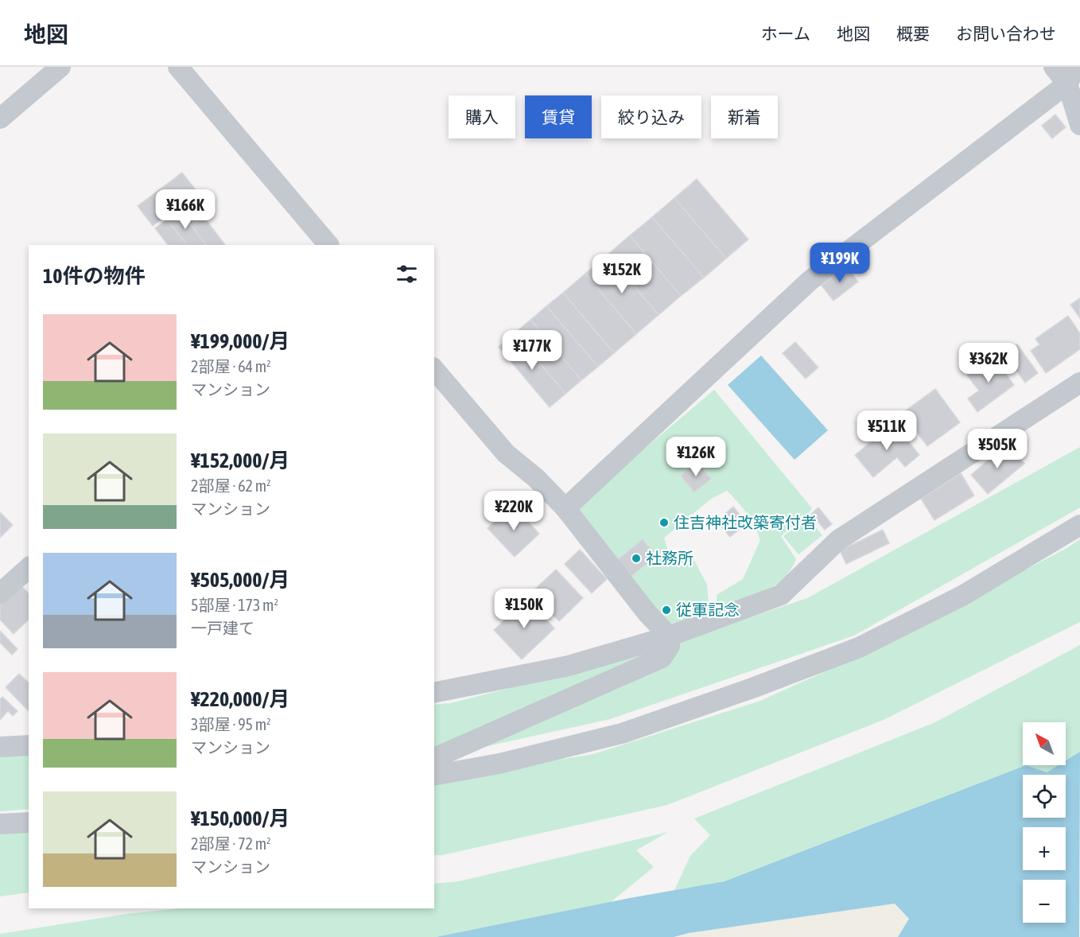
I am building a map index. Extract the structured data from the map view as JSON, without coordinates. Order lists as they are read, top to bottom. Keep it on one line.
{"places":["住吉神社改築寄付者","社務所","従軍記念"],"north":"top left","page":{"header":"地図","nav":["ホーム","地図","概要","お問い合わせ"],"chip":["購入","賃貸","絞り込み","新着"],"price":["¥166K","¥199K","¥152K","¥177K","¥362K","¥511K","¥505K","¥126K","¥220K","¥150K"],"heading":"10件の物件","list":[{"name":"¥199,000/月","note":"2部屋 · 64 m² · マンション"},{"name":"¥152,000/月","note":"2部屋 · 62 m² · マンション"},{"name":"¥505,000/月","note":"5部屋 · 173 m² · 一戸建て"},{"name":"¥220,000/月","note":"3部屋 · 95 m² · マンション"},{"name":"¥150,000/月","note":"2部屋 · 72 m² · マンション"}],"map_buttons":["+","−"]}}
